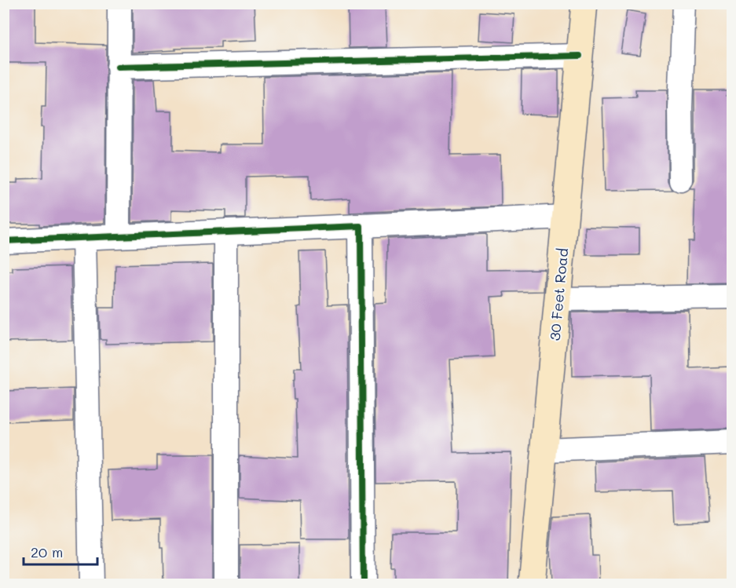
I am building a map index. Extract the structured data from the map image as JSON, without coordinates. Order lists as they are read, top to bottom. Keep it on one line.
{"streets":{"main road":["30 Feet Road"]},"scale_bar":"20 m"}
